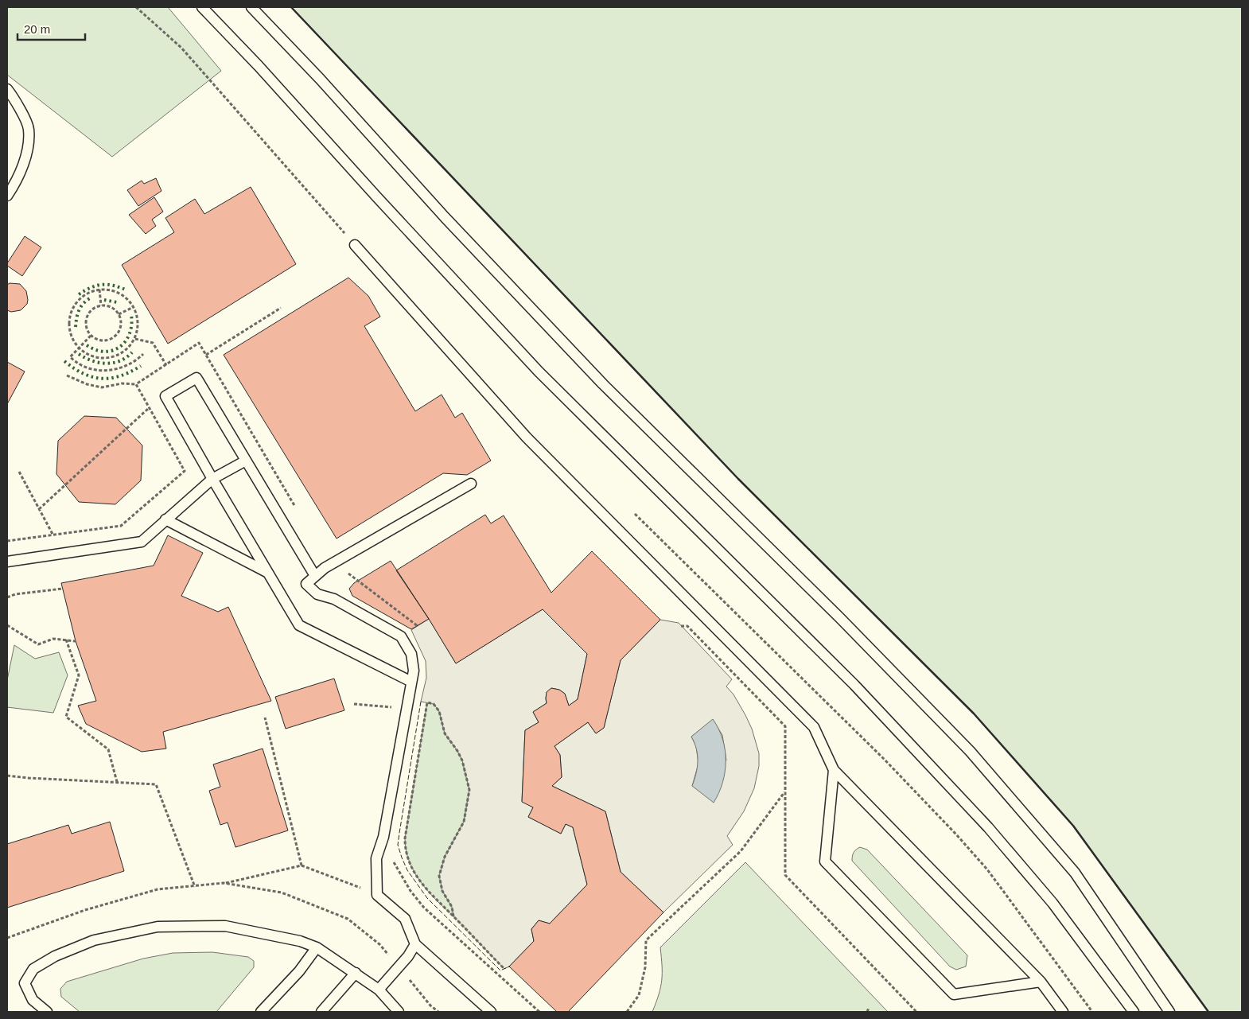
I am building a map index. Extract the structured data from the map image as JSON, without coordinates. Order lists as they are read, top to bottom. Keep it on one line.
{"scale_bar":"20 m"}
